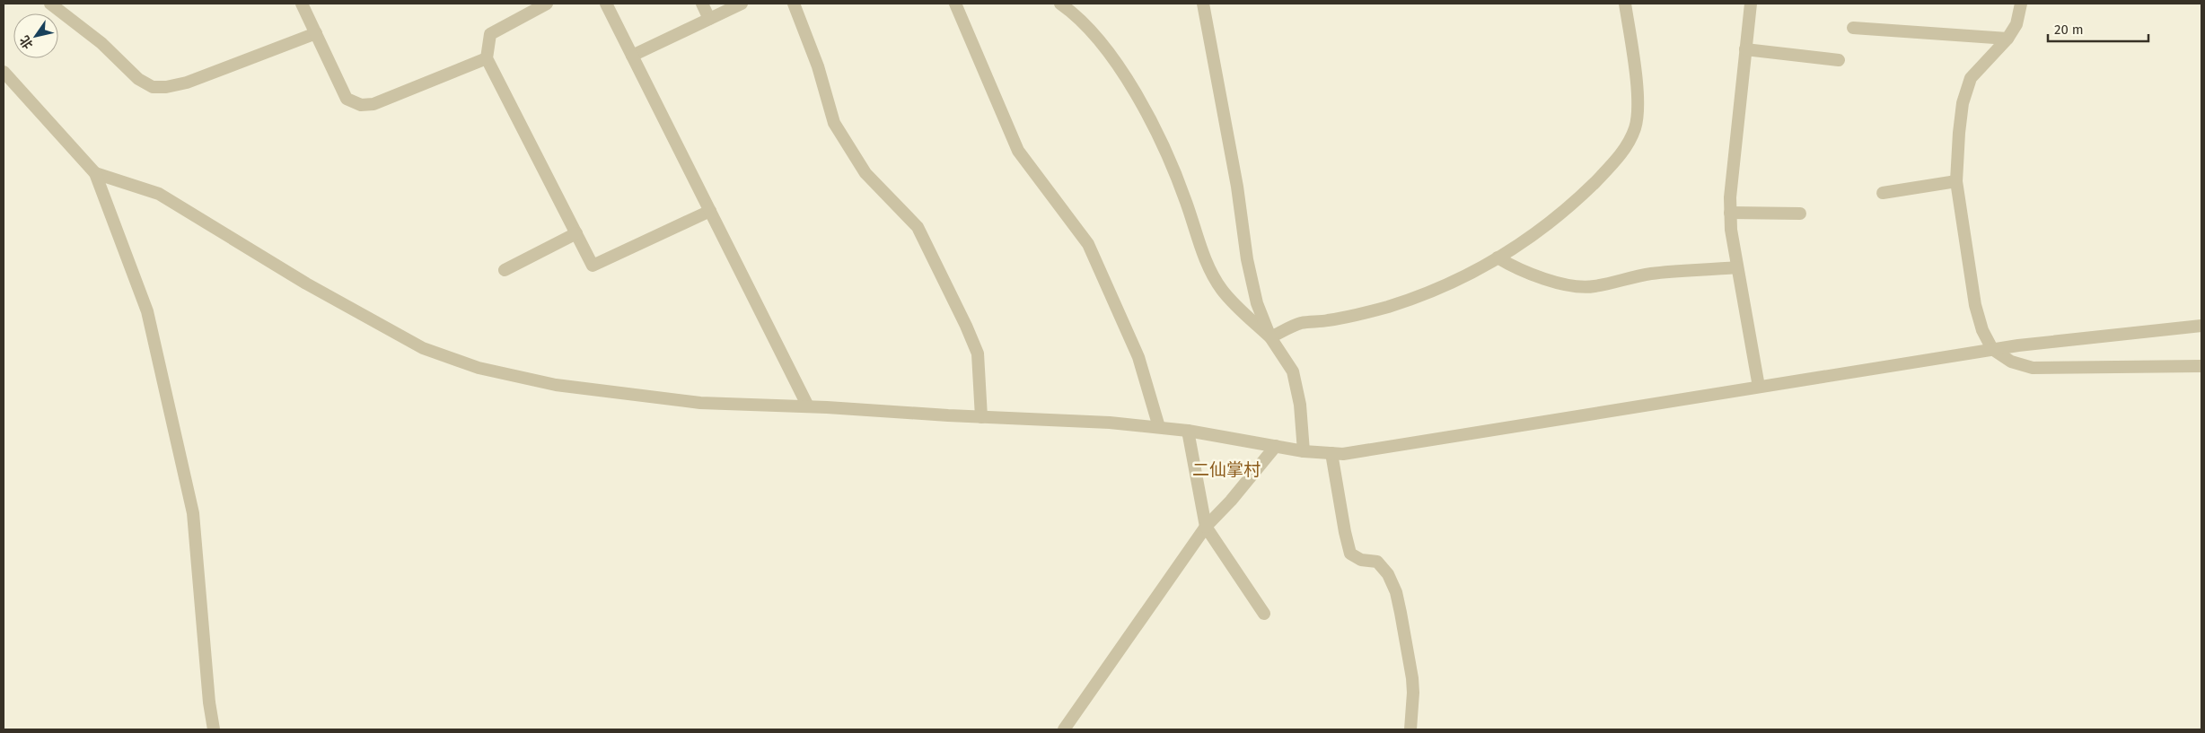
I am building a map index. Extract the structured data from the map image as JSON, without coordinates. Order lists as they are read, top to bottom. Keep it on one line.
{"districts":["二仙掌村"],"scale_bar":"20 m","north":"bottom left"}
